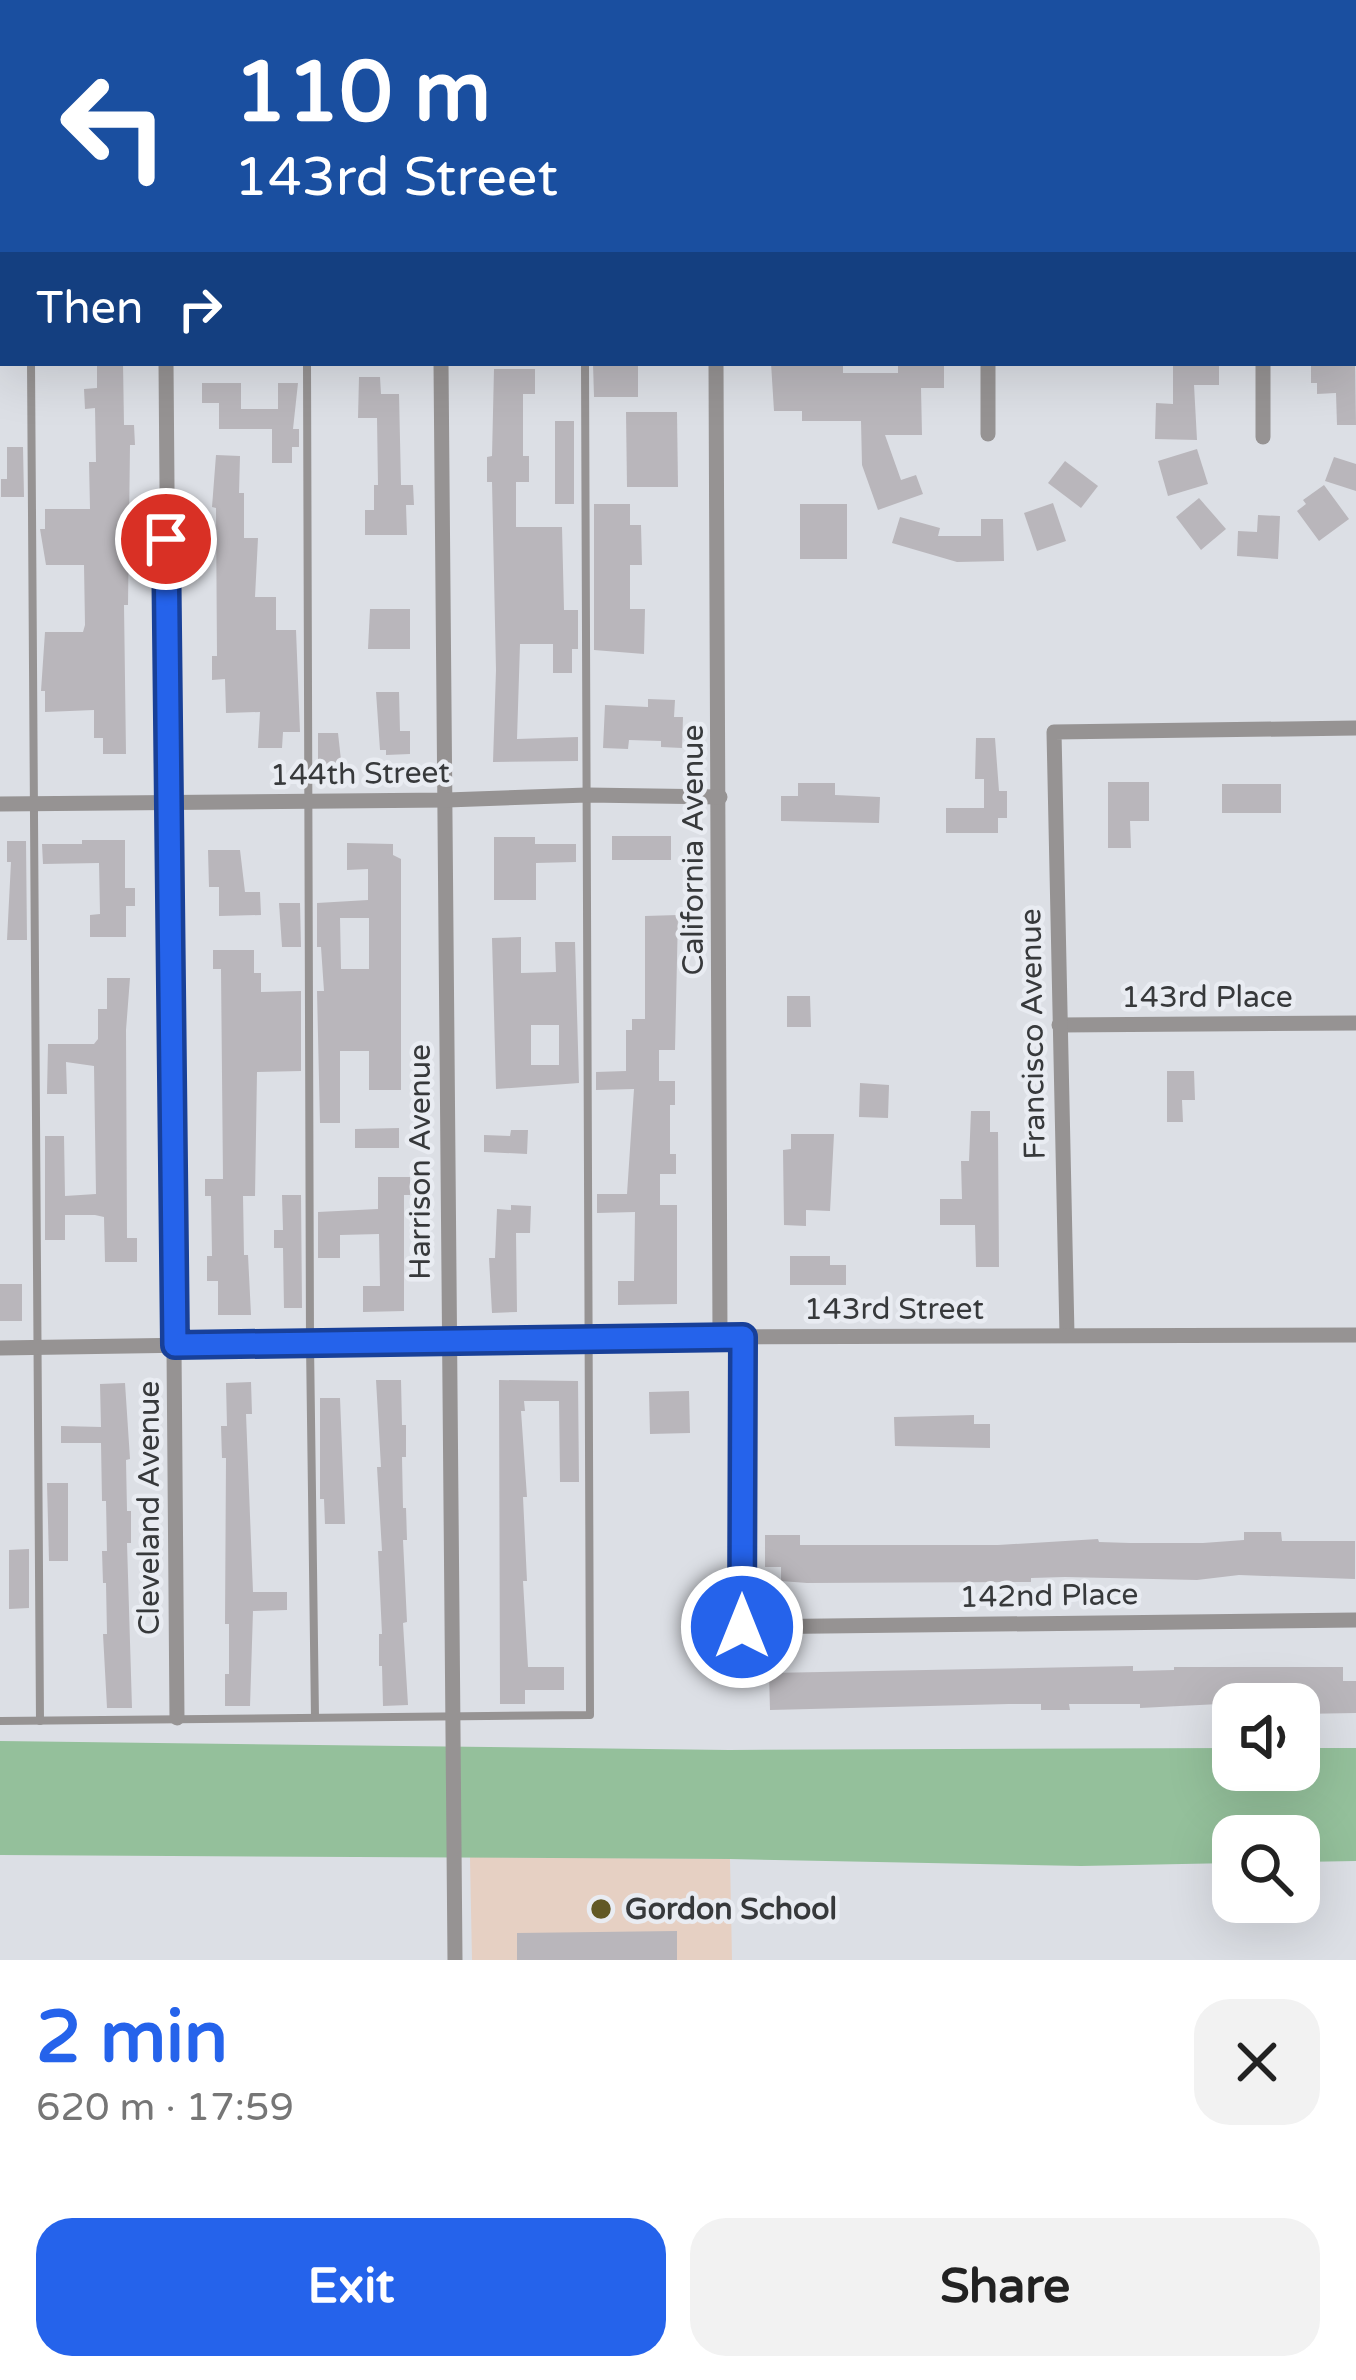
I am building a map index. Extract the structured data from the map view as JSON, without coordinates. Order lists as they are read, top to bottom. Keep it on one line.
{"streets":{"street":["144th Street","California Avenue","143rd Place","Francisco Avenue","Harrison Avenue","143rd Street","Cleveland Avenue","142nd Place"]},"crossings":[["144th Street","California Avenue"],["144th Street","Harrison Avenue"],["144th Street","Cleveland Avenue"],["California Avenue","143rd Street"],["143rd Place","Francisco Avenue"],["Francisco Avenue","143rd Street"],["Harrison Avenue","143rd Street"],["143rd Street","Cleveland Avenue"],["143rd Street","142nd Place"]],"places":["Gordon School"],"page":{"turn":["110 m","143rd Street"],"then":"Then","heading":["2 min","620 m · 17:59"],"buttons":["Exit","Share"]}}
